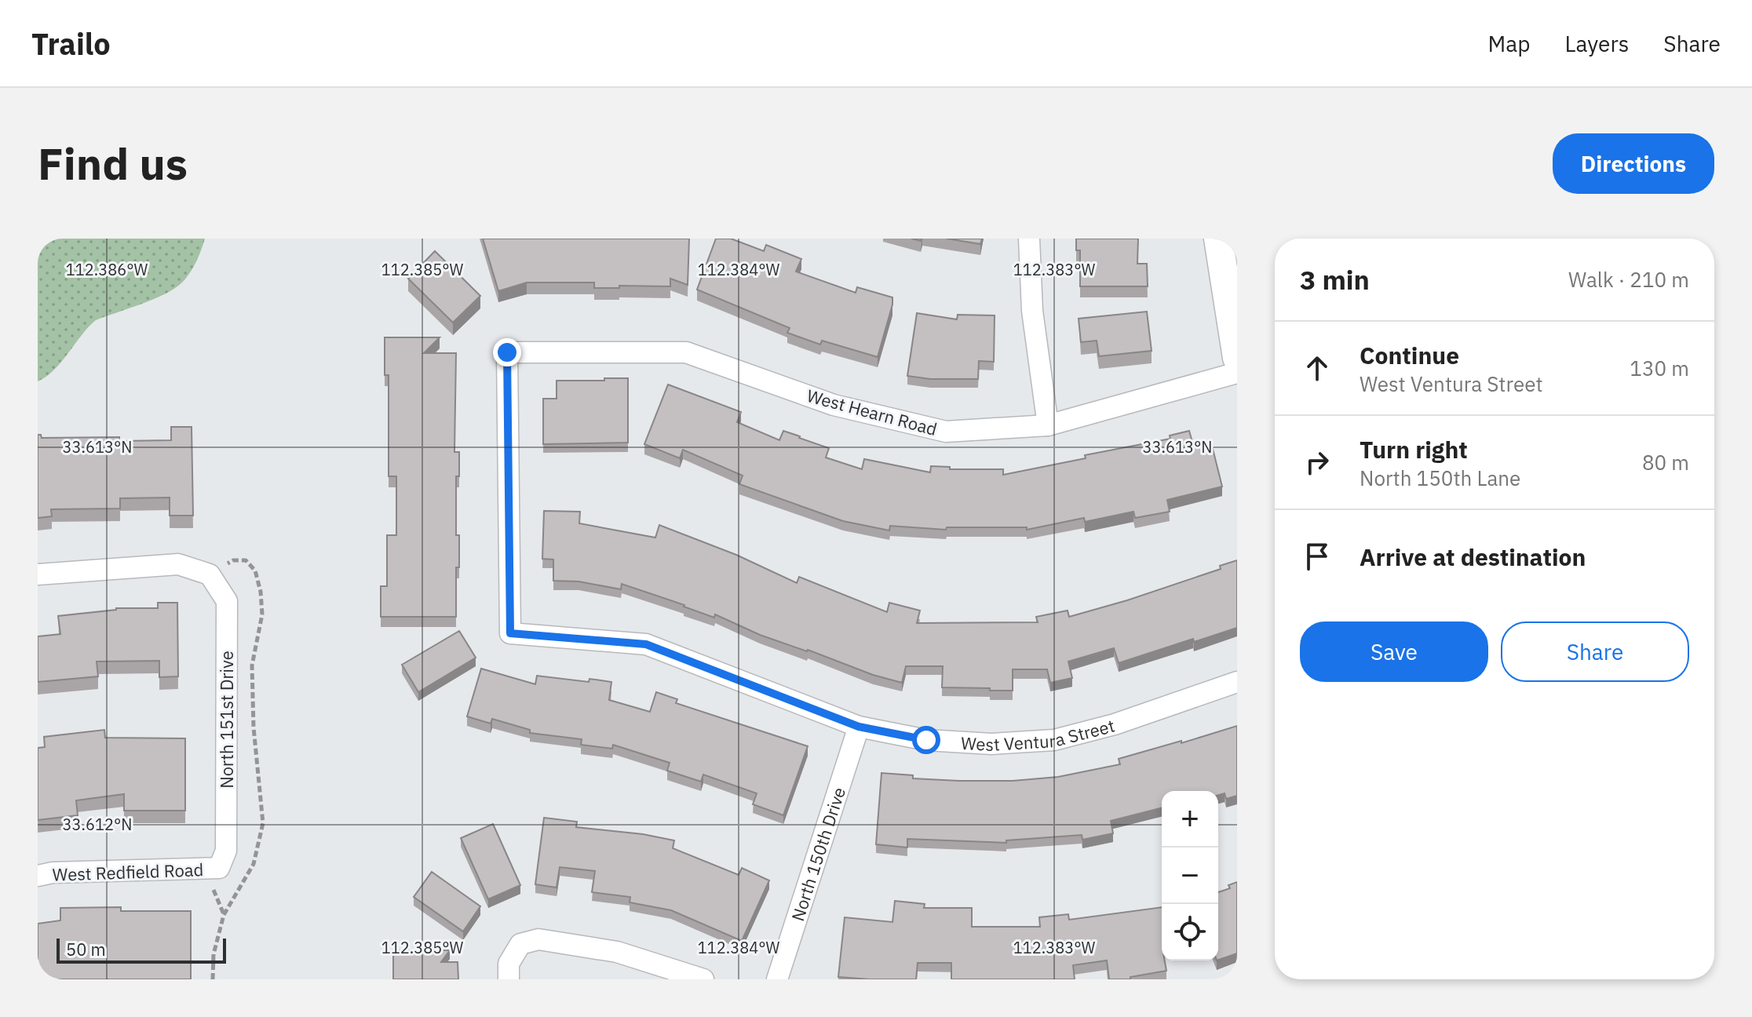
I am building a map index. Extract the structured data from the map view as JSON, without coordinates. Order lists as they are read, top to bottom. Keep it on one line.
{"streets":{"street":["West Hearn Road","North 151st Drive","West Ventura Street","North 150th Drive","West Redfield Road"]},"crossings":[["West Hearn Road","West Ventura Street"],["North 151st Drive","West Redfield Road"],["West Ventura Street","North 150th Drive"]],"scale_bar":"50 m","page":{"header":"Trailo","nav":["Map","Layers","Share"],"buttons":["Directions",["Save","Share"]],"title":"Find us","heading":["3 min","Walk · 210 m"],"list":[["Continue","West Ventura Street","130 m"],["Turn right","North 150th Lane","80 m"],"Arrive at destination"],"map_buttons":["+","−"],"scale":"50 m"},"coordinates":["112.386°W","112.385°W","112.384°W","112.383°W","33.613°N","33.612°N"]}
